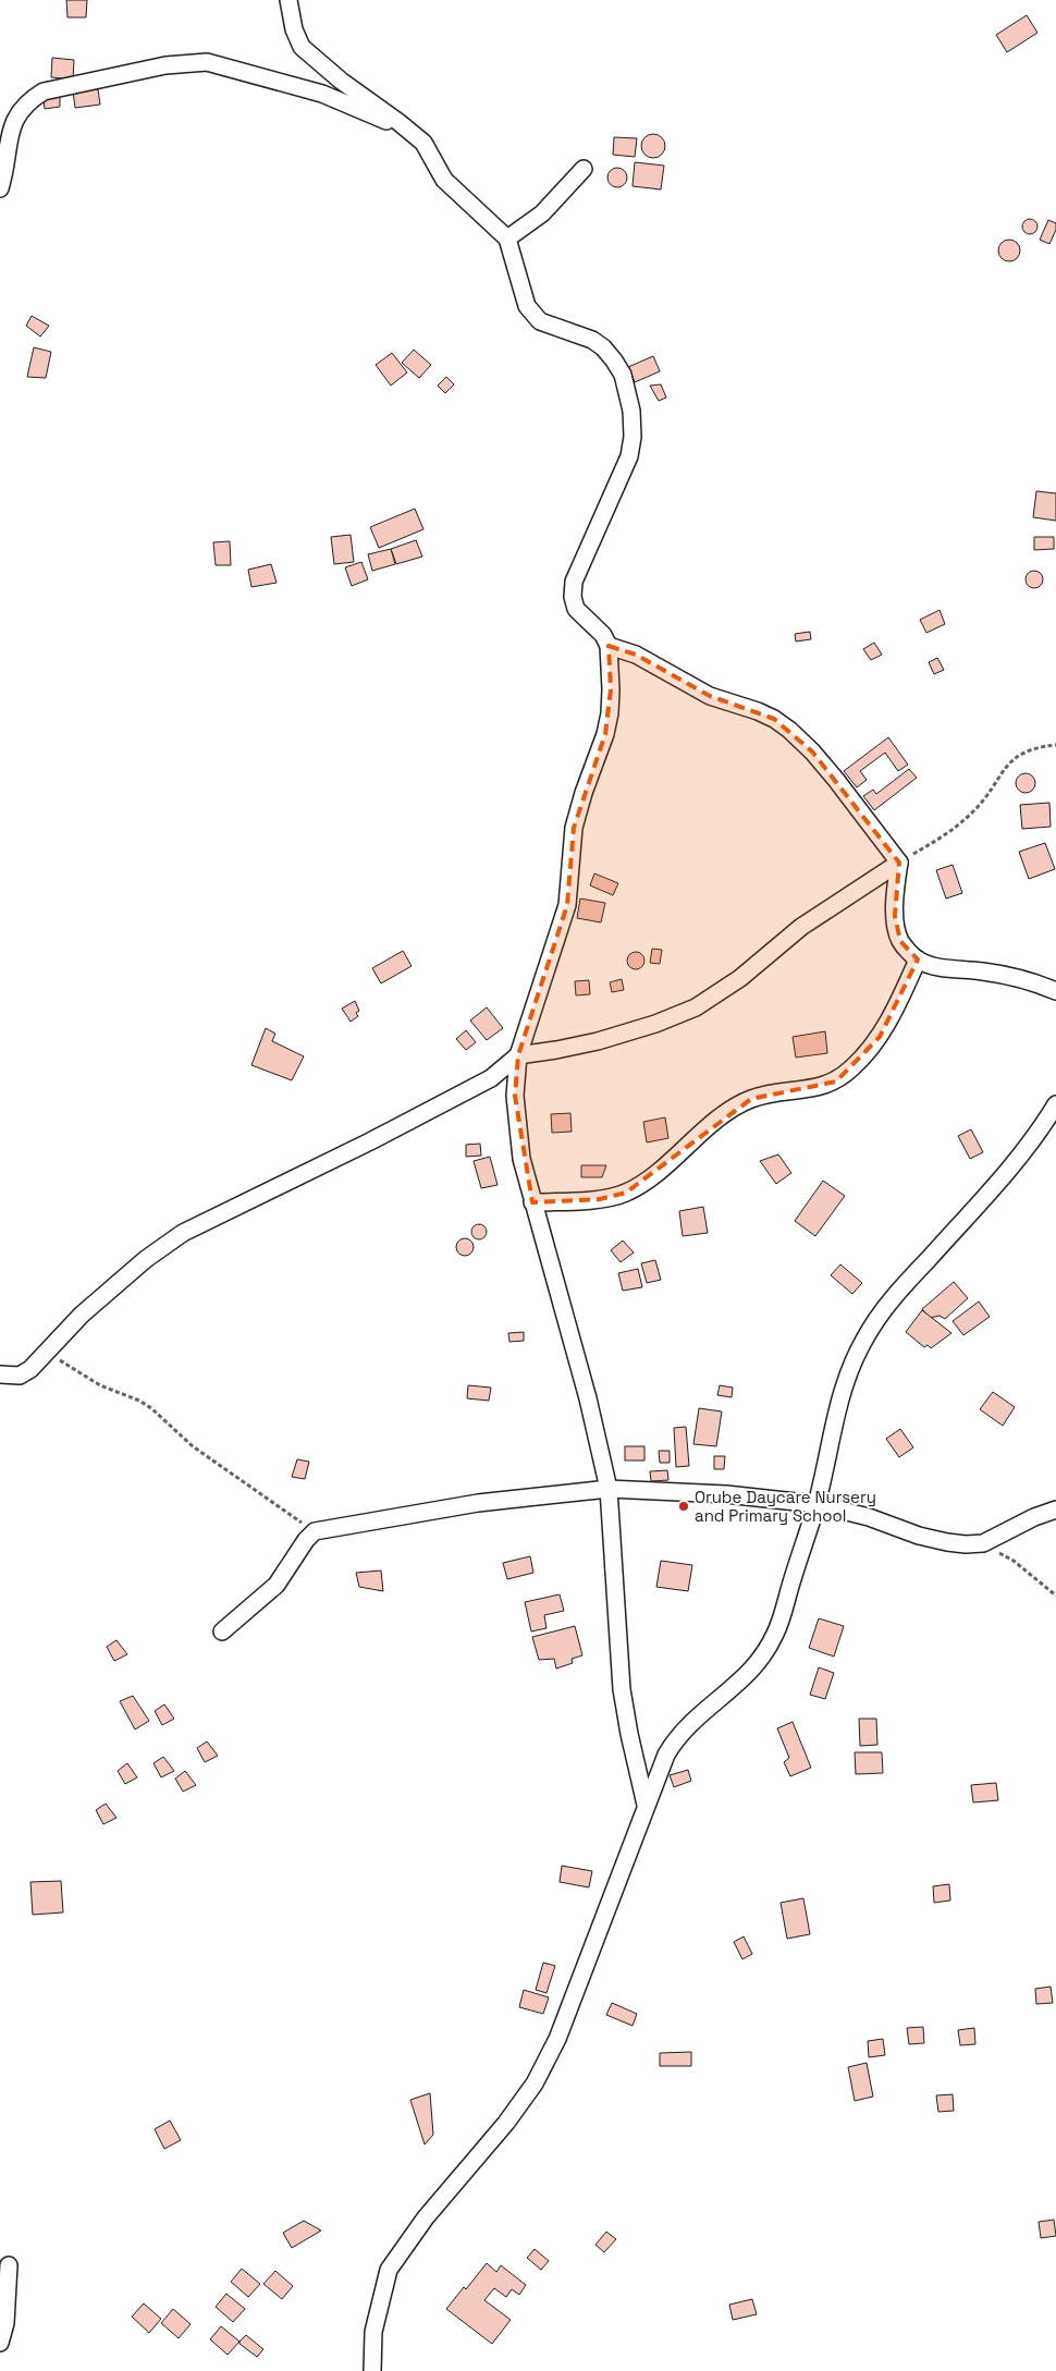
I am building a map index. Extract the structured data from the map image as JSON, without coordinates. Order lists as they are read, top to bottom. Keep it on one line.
{"places":["Orube Daycare Nursery and Primary School"]}
